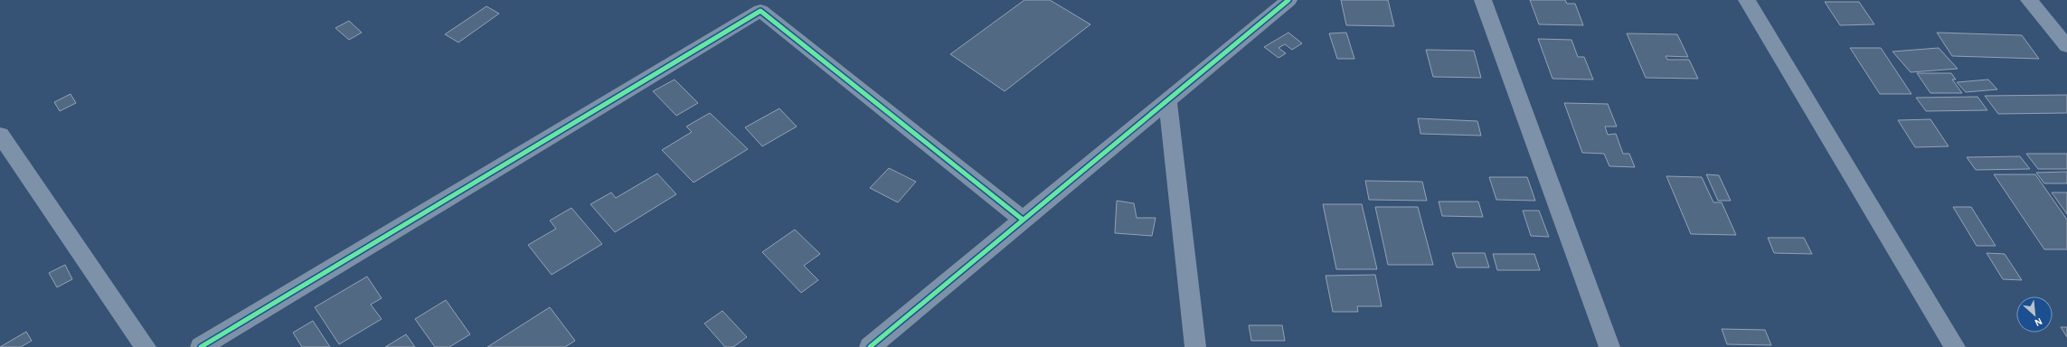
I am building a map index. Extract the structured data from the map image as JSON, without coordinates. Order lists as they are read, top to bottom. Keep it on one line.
{"north":"bottom right"}
